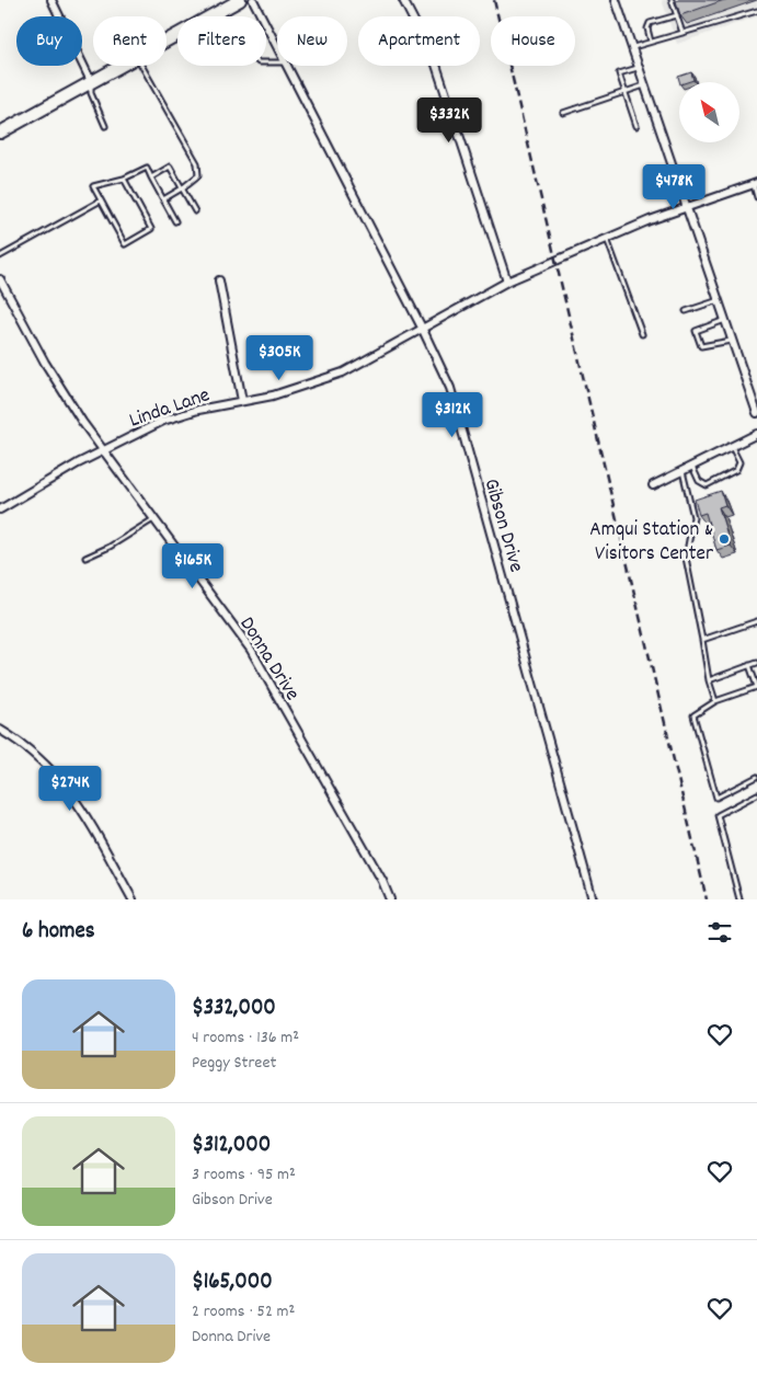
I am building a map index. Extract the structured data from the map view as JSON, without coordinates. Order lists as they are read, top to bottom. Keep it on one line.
{"streets":{"street":["Linda Lane","Gibson Drive","Donna Drive"]},"crossings":[["Linda Lane","Gibson Drive"],["Linda Lane","Donna Drive"]],"places":["Amqui Station & Visitors Center"],"north":"top left","page":{"chip":["Buy","Rent","Filters","New","Apartment","House"],"price":["$332K","$478K","$305K","$312K","$165K","$274K"],"heading":"6 homes","list":[{"name":"$332,000","note":"4 rooms · 136 m² · Peggy Street"},{"name":"$312,000","note":"3 rooms · 95 m² · Gibson Drive"},{"name":"$165,000","note":"2 rooms · 52 m² · Donna Drive"}]}}
